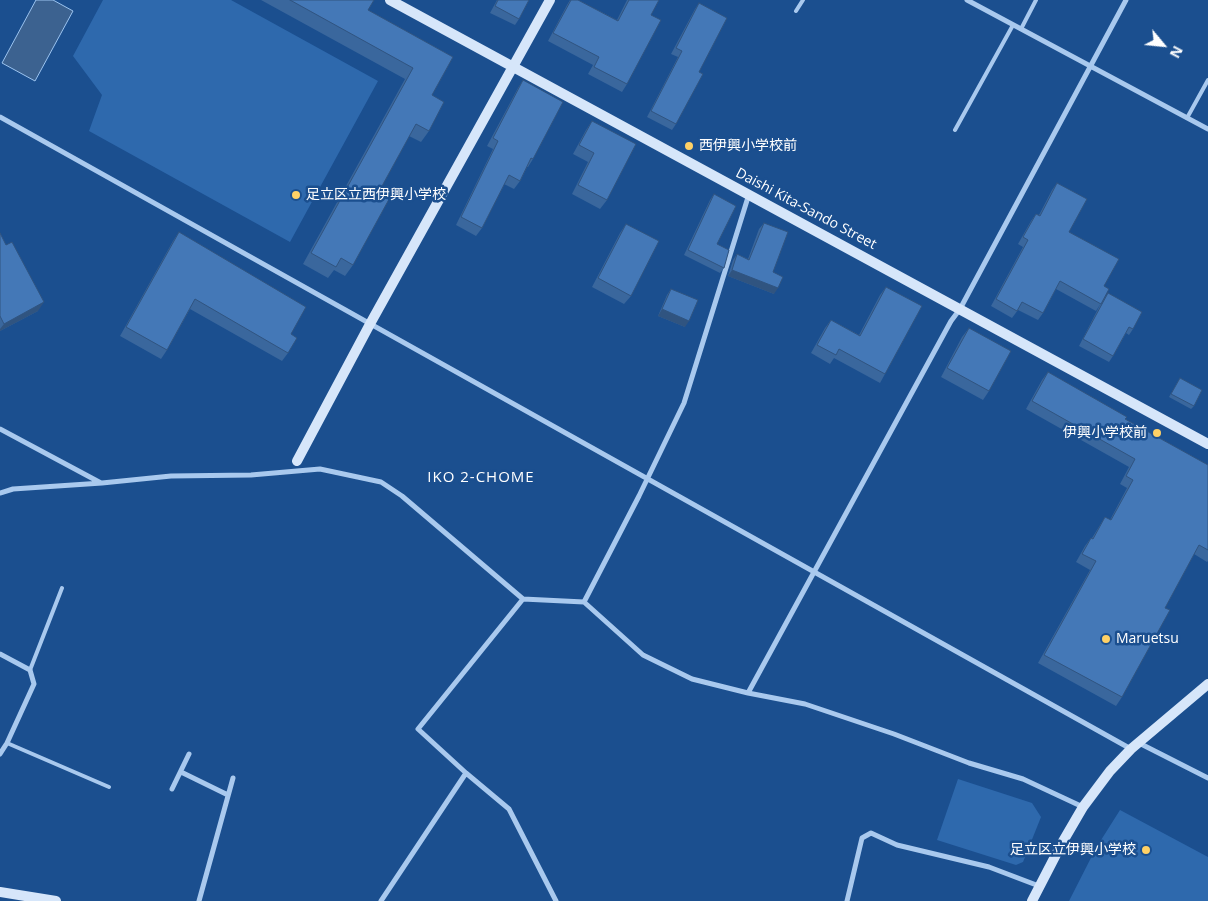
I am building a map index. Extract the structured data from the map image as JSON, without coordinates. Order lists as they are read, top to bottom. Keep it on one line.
{"streets":{"street":["Daishi Kita-Sando Street"]},"districts":["IKO 2-CHOME"],"places":["西伊興小学校前","足立区立西伊興小学校","伊興小学校前","Maruetsu","足立区立伊興小学校"],"north":"bottom right"}
